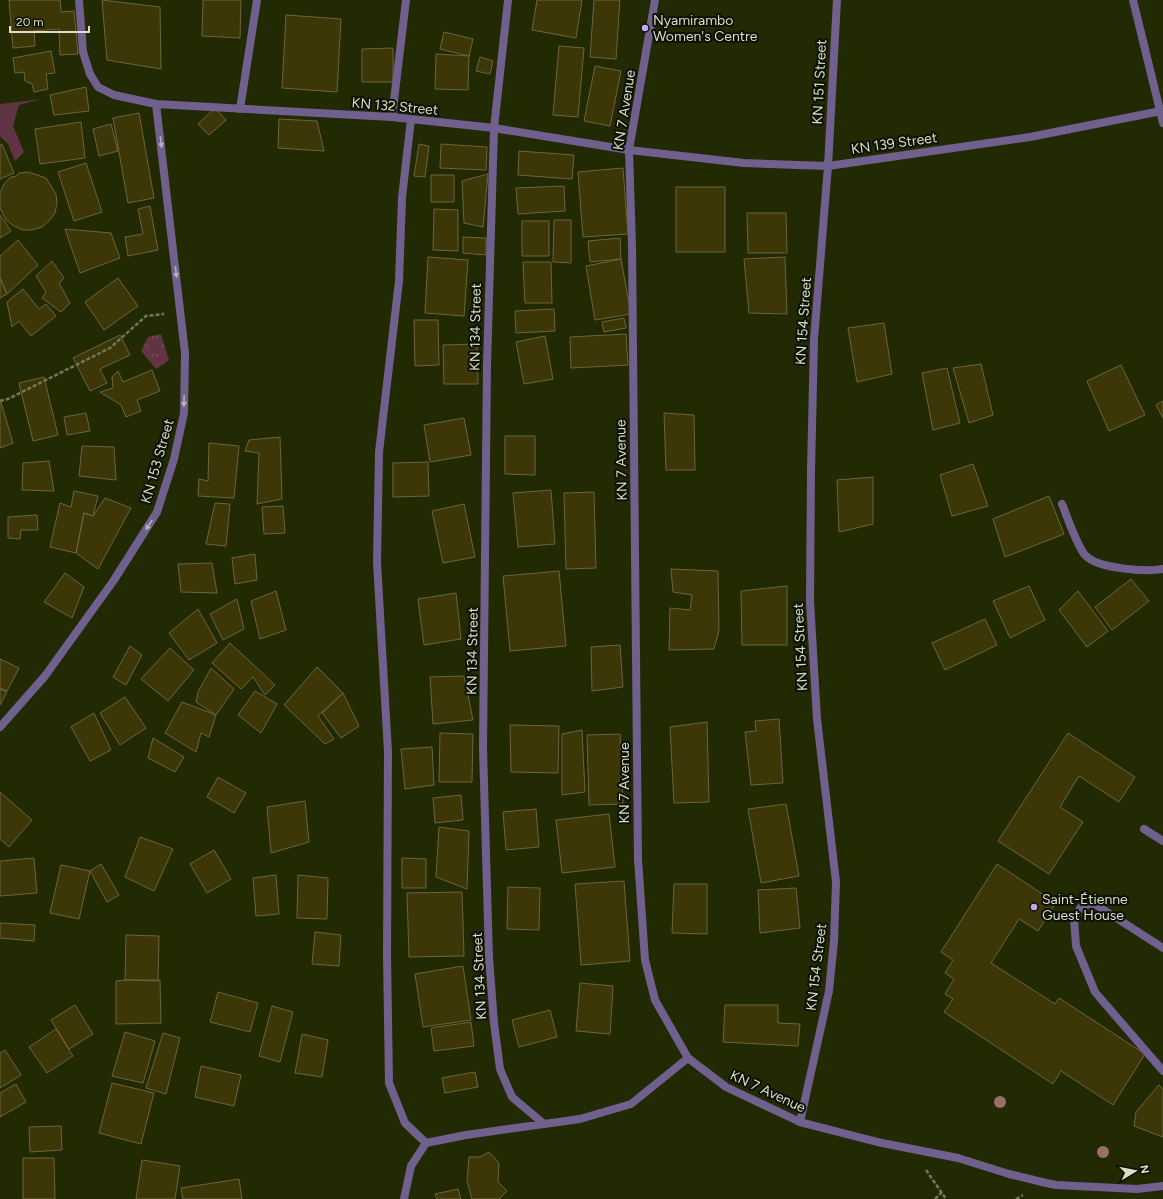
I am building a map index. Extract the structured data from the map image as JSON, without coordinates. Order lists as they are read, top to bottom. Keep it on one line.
{"streets":{"street":["KN 151 Street","KN 132 Street","KN 7 Avenue","KN 139 Street","KN 154 Street","KN 134 Street","KN 153 Street"]},"crossings":[["KN 151 Street","KN 139 Street"],["KN 151 Street","KN 154 Street"],["KN 132 Street","KN 7 Avenue"],["KN 132 Street","KN 139 Street"],["KN 132 Street","KN 134 Street"],["KN 132 Street","KN 153 Street"],["KN 7 Avenue","KN 139 Street"],["KN 7 Avenue","KN 154 Street"],["KN 139 Street","KN 154 Street"]],"one_way":["KN 153 Street"],"places":["Nyamirambo Women's Centre","Saint-Étienne Guest House"],"scale_bar":"20 m","north":"right"}
